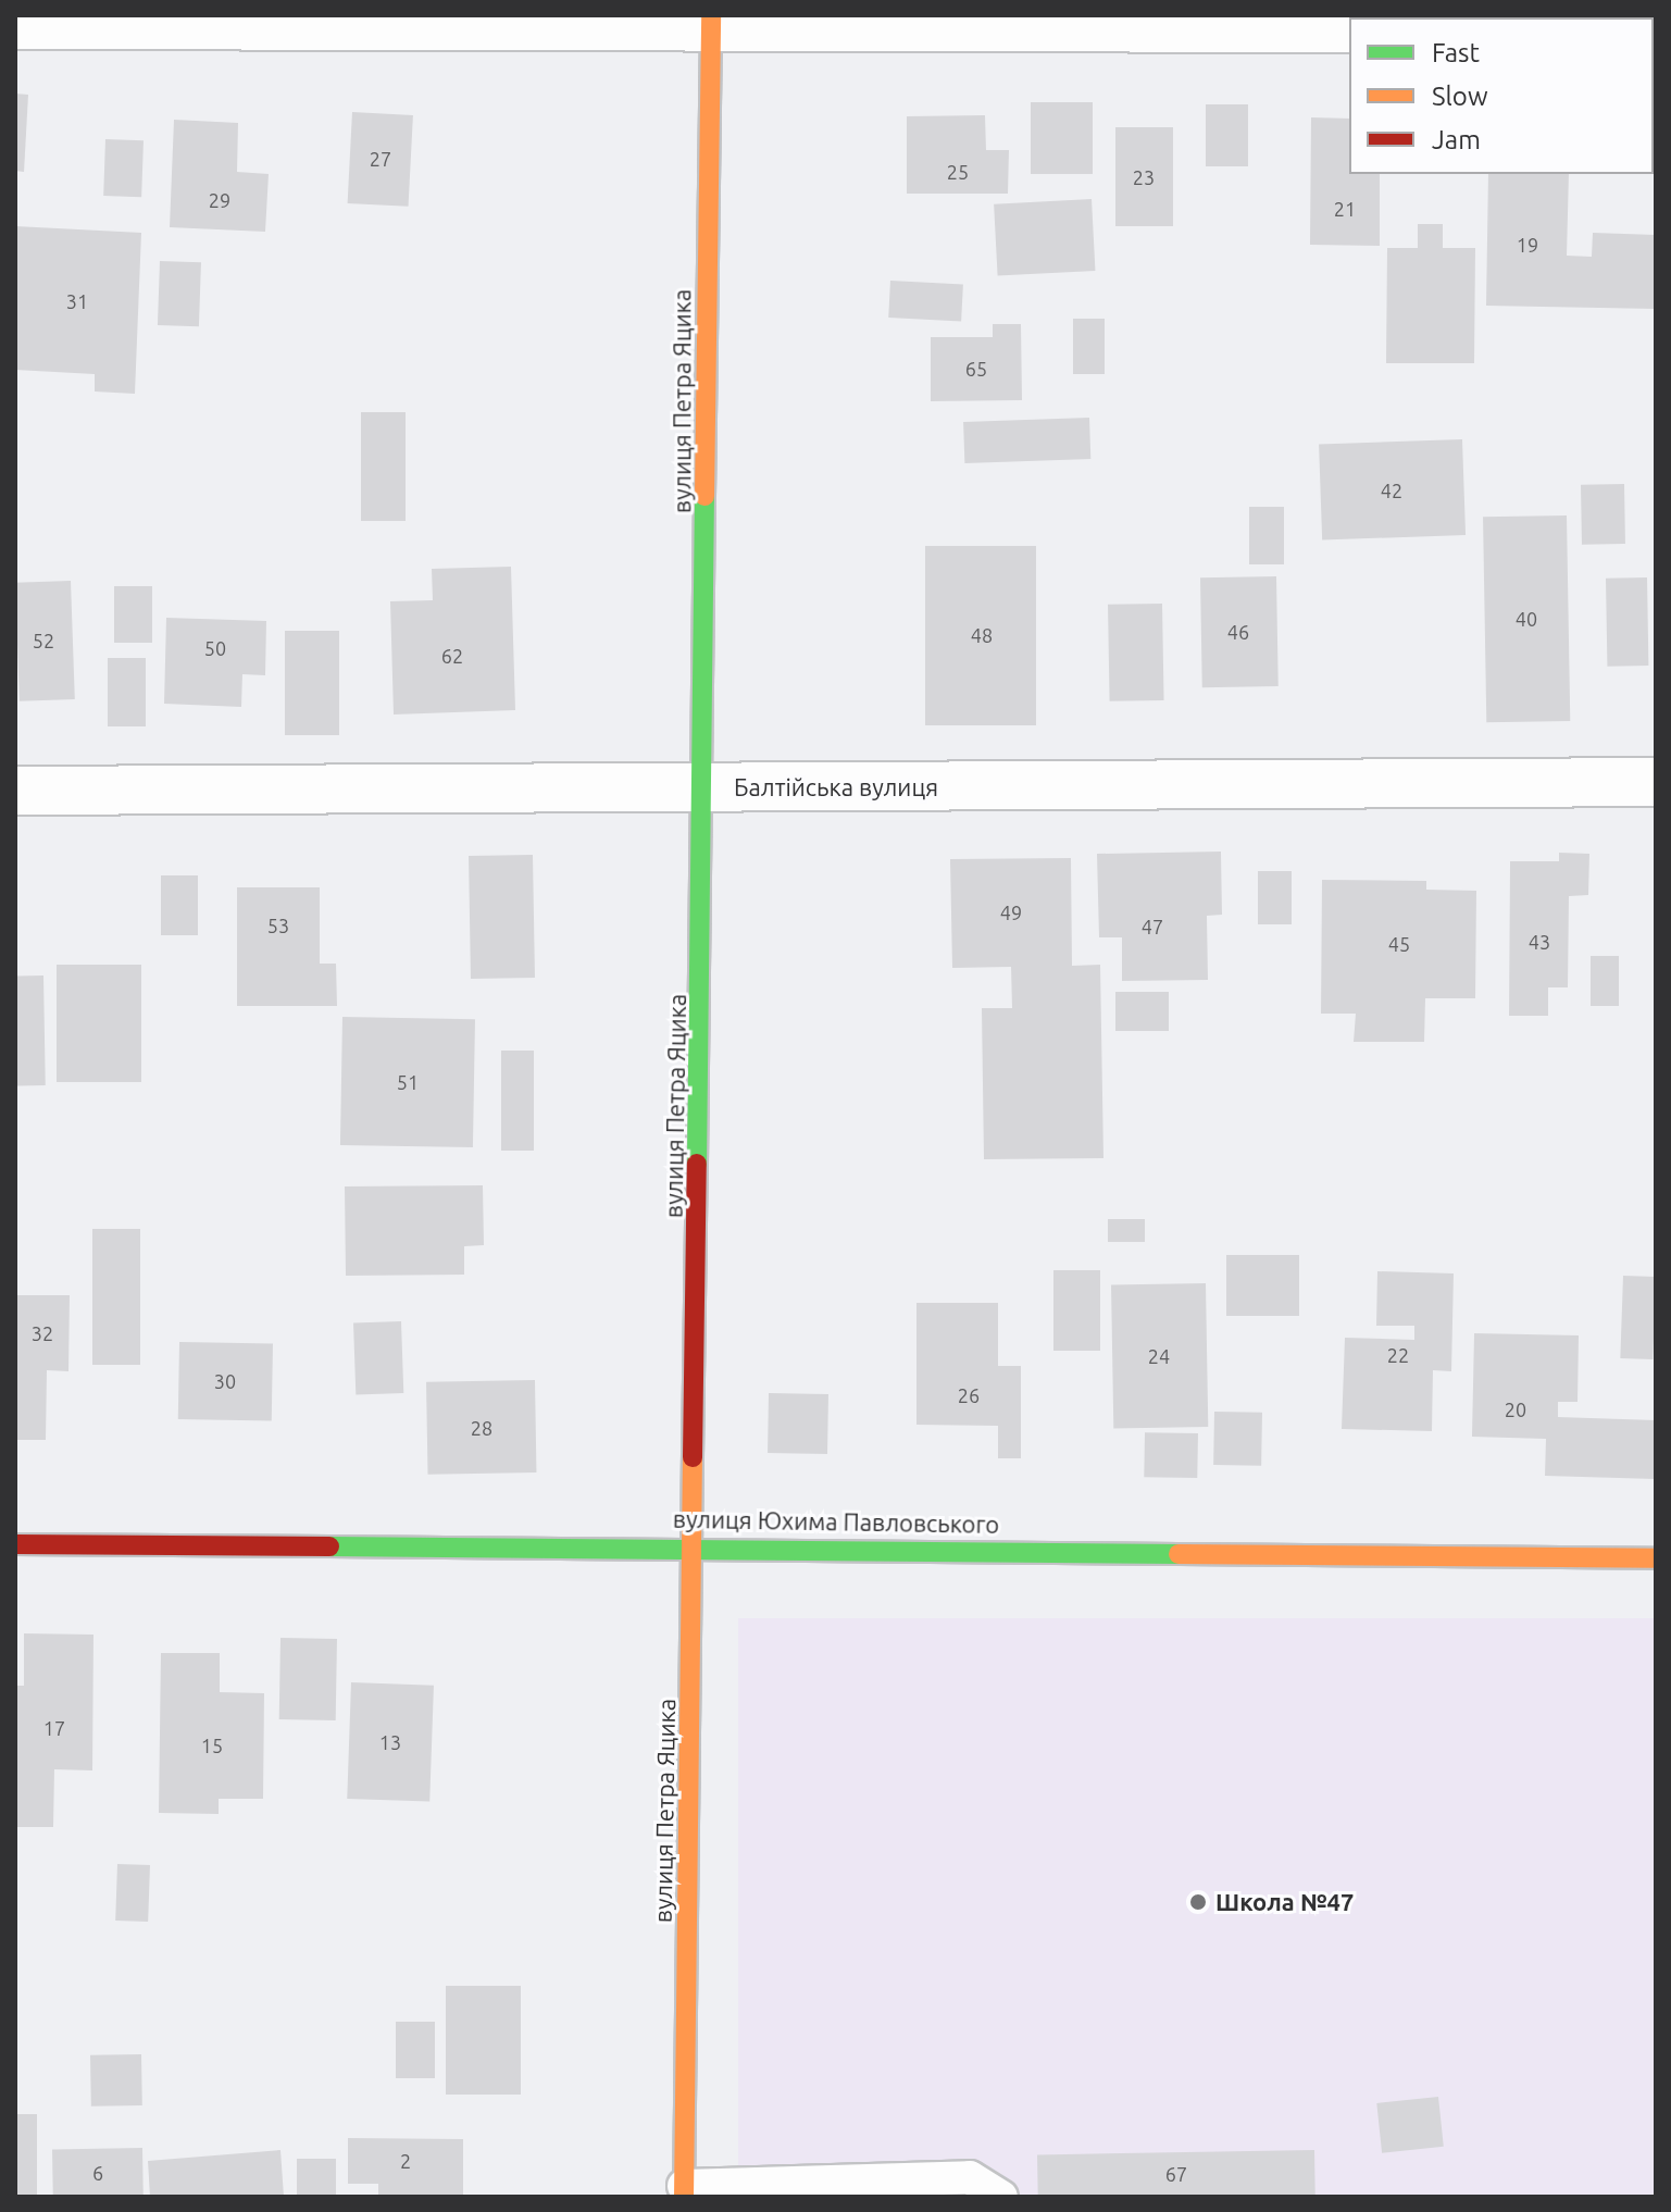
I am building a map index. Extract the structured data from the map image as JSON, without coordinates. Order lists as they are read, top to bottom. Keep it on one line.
{"streets":{"street":["вулиця Петра Яцика","Балтійська вулиця","вулиця Юхима Павловського"]},"crossings":[["вулиця Петра Яцика","Балтійська вулиця"],["вулиця Петра Яцика","вулиця Юхима Павловського"]],"places":["Школа №47"],"house_numbers":["27","25","23","29","21","19","31","65","42","40","46","48","52","50","62","49","53","47","43","45","51","32","22","24","30","26","20","28","17","13","15","2","6","67"],"legend":["Fast","Slow","Jam"]}
